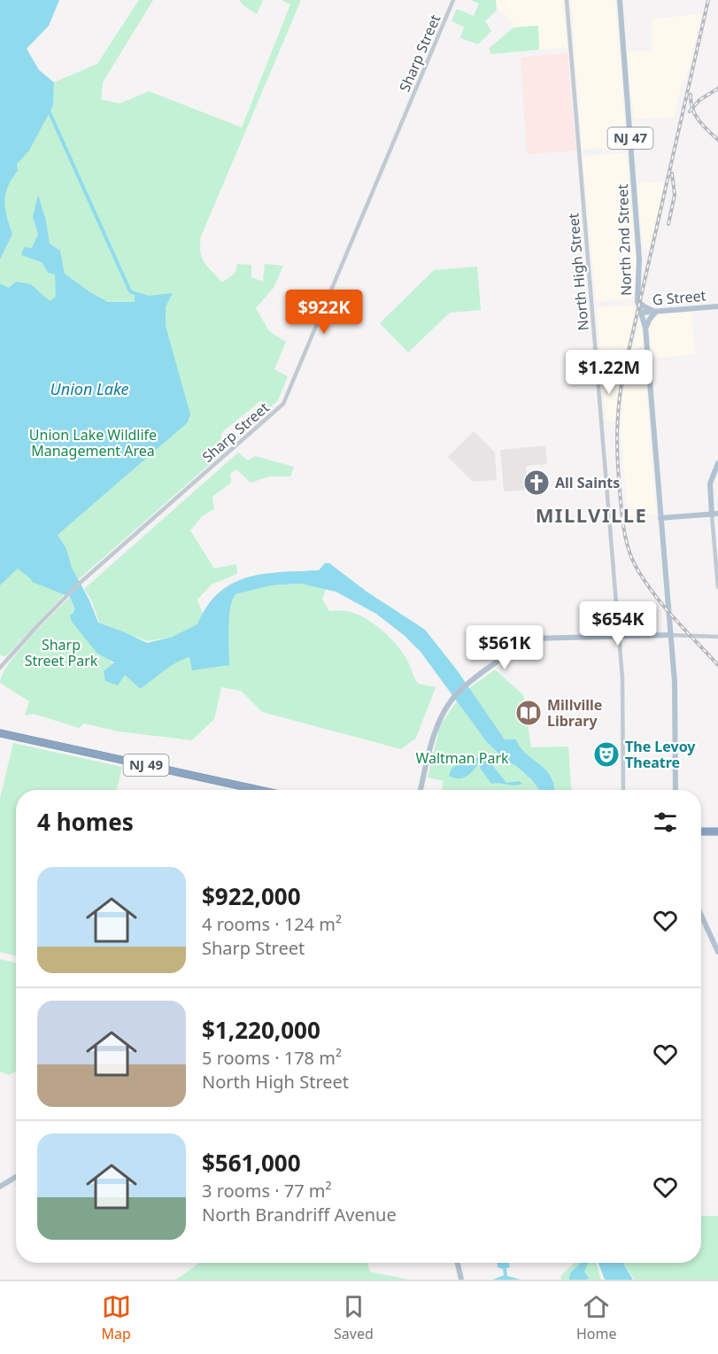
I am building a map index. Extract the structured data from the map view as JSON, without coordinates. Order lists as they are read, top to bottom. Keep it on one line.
{"streets":{"highway":["NJ 49"],"main road":["NJ 47","North 2nd Street","G Street"],"street":["Sharp Street","North High Street"]},"crossings":[["North 2nd Street","G Street"]],"districts":["MILLVILLE"],"water":["Union Lake"],"parks":["Union Lake Wildlife Management Area","Sharp Street Park","Waltman Park"],"places":{"church":["All Saints"],"library":["Millville Library"],"theatre":["The Levoy Theatre"]},"page":{"price":["$922K","$1.22M","$654K","$561K"],"heading":"4 homes","list":[{"name":"$922,000","note":"4 rooms · 124 m² · Sharp Street"},{"name":"$1,220,000","note":"5 rooms · 178 m² · North High Street"},{"name":"$561,000","note":"3 rooms · 77 m² · North Brandriff Avenue"}],"tabs":["Map","Saved","Home"]}}
